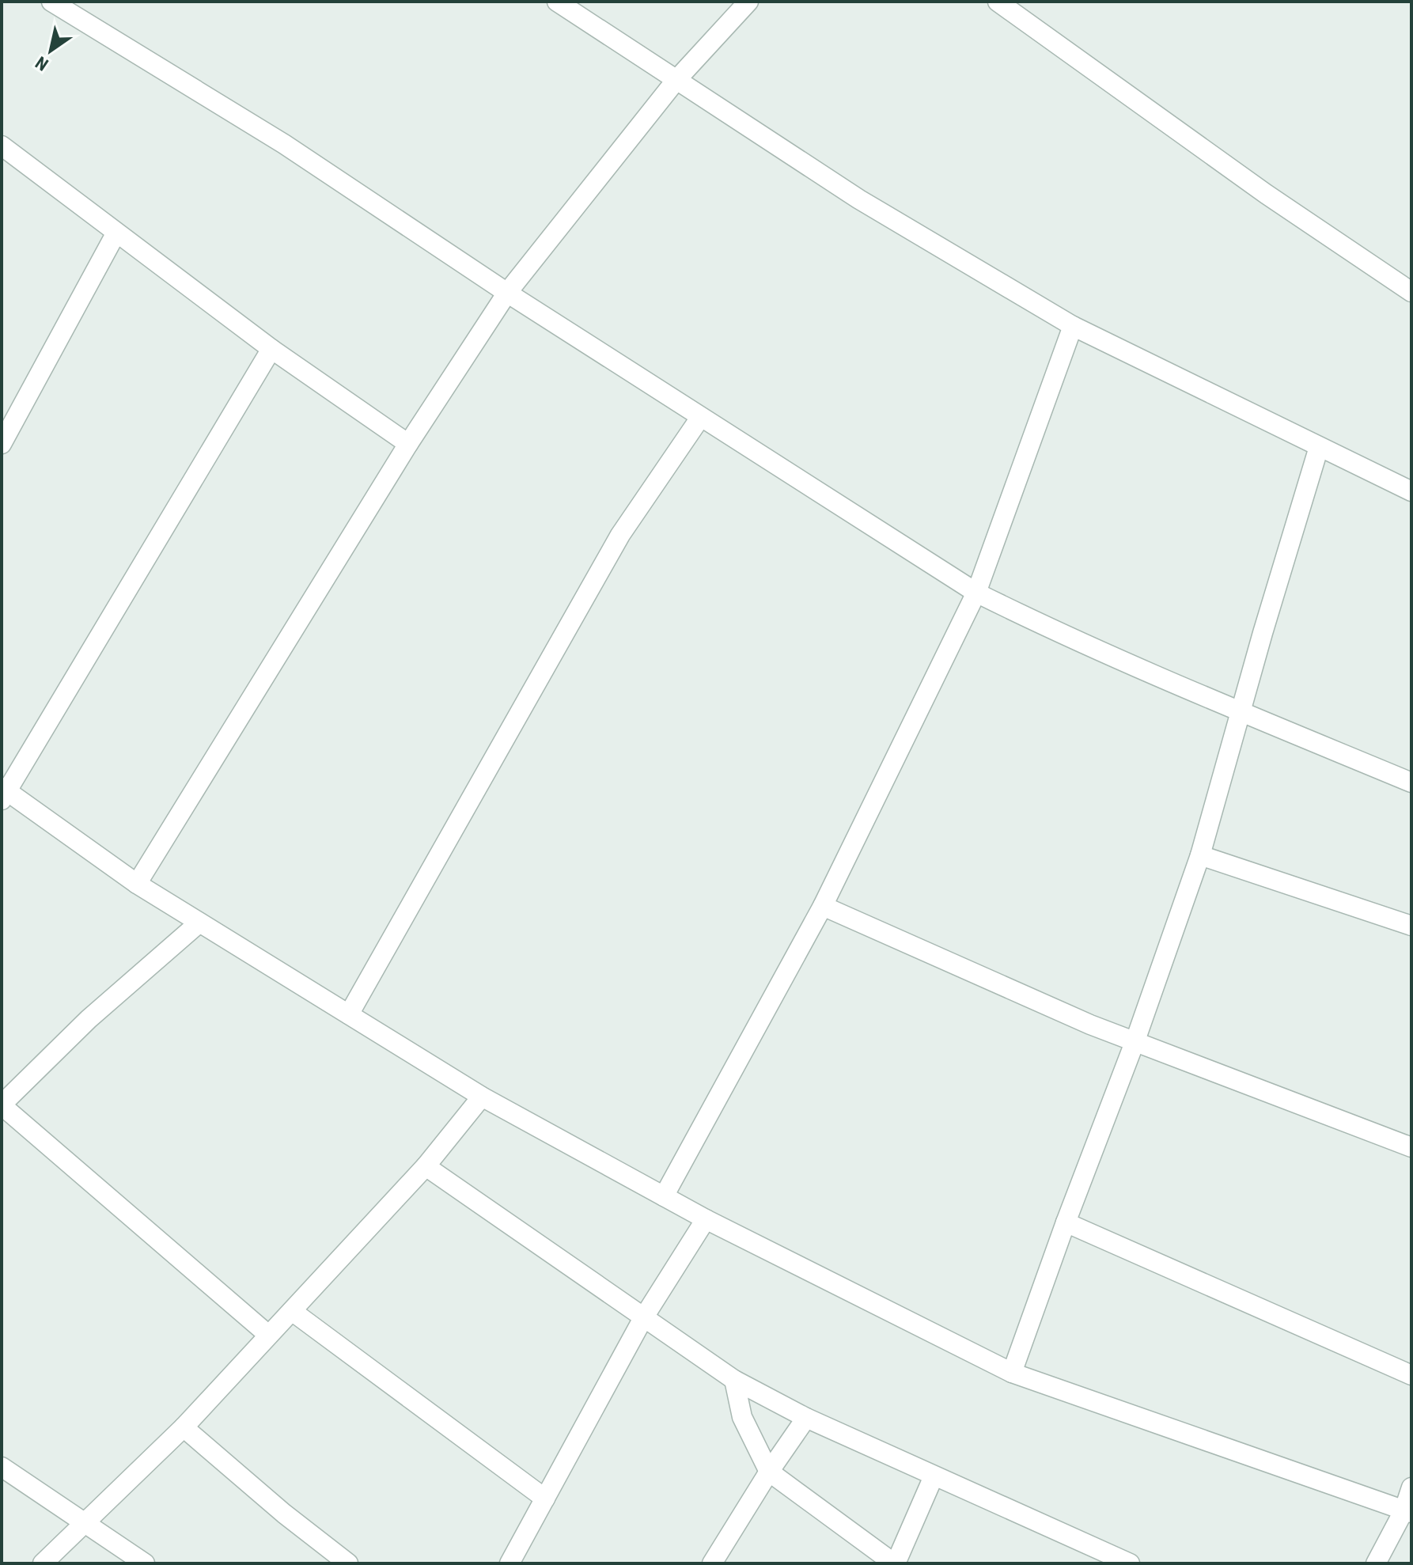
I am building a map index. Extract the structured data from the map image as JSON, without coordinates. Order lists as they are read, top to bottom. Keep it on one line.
{"north":"bottom left"}
